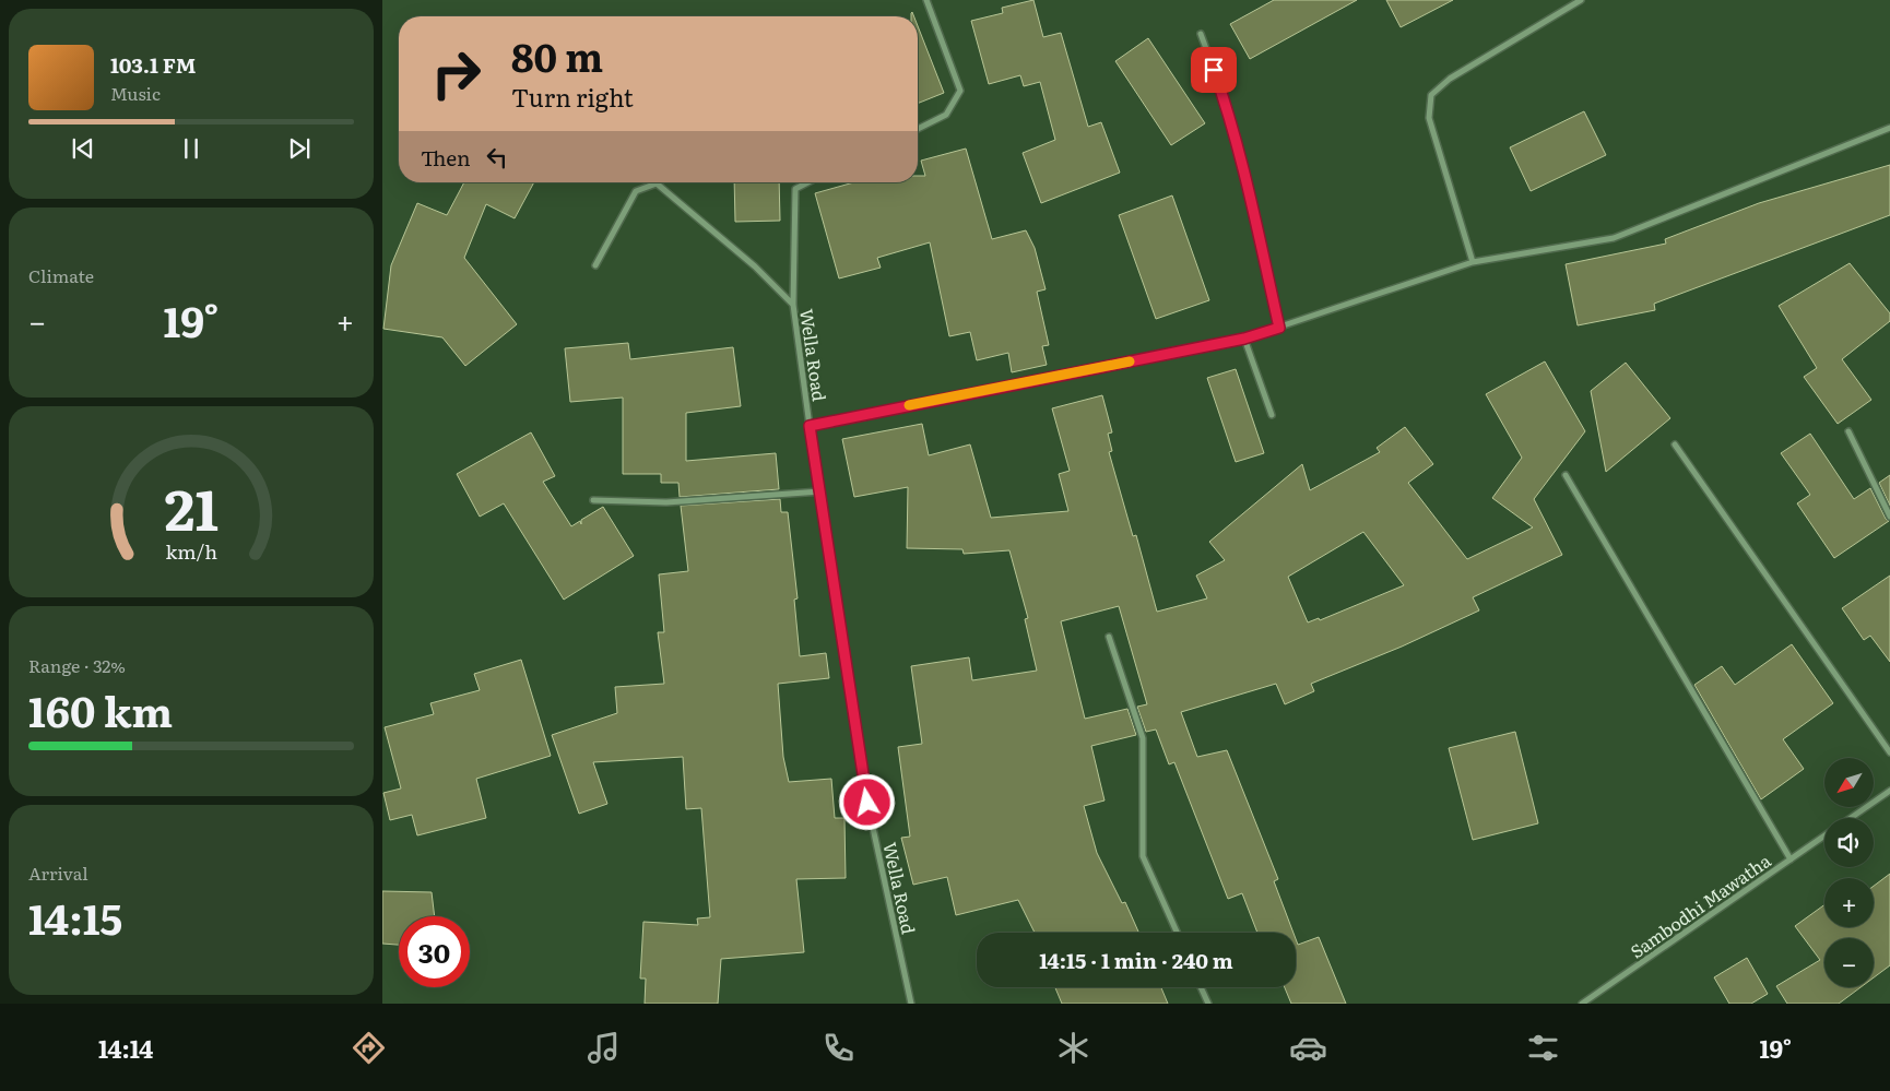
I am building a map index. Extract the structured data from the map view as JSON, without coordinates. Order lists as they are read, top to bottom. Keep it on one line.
{"streets":{"street":["Wella Road","Sambodhi Mawatha"]},"north":"bottom left","page":{"turn":["80 m","Turn right"],"song":["103.1 FM","Music"],"then":"Then","tile":["Climate",["Range · 32%","160 km"],["Arrival","14:15"]],"heat":["−","19°","+"],"map_buttons":["+","−"],"limit":"30","trip":"14:15 · 1 min · 240 m","tabs":["14:14","19°"],"gauge":["21","km/h"]}}
